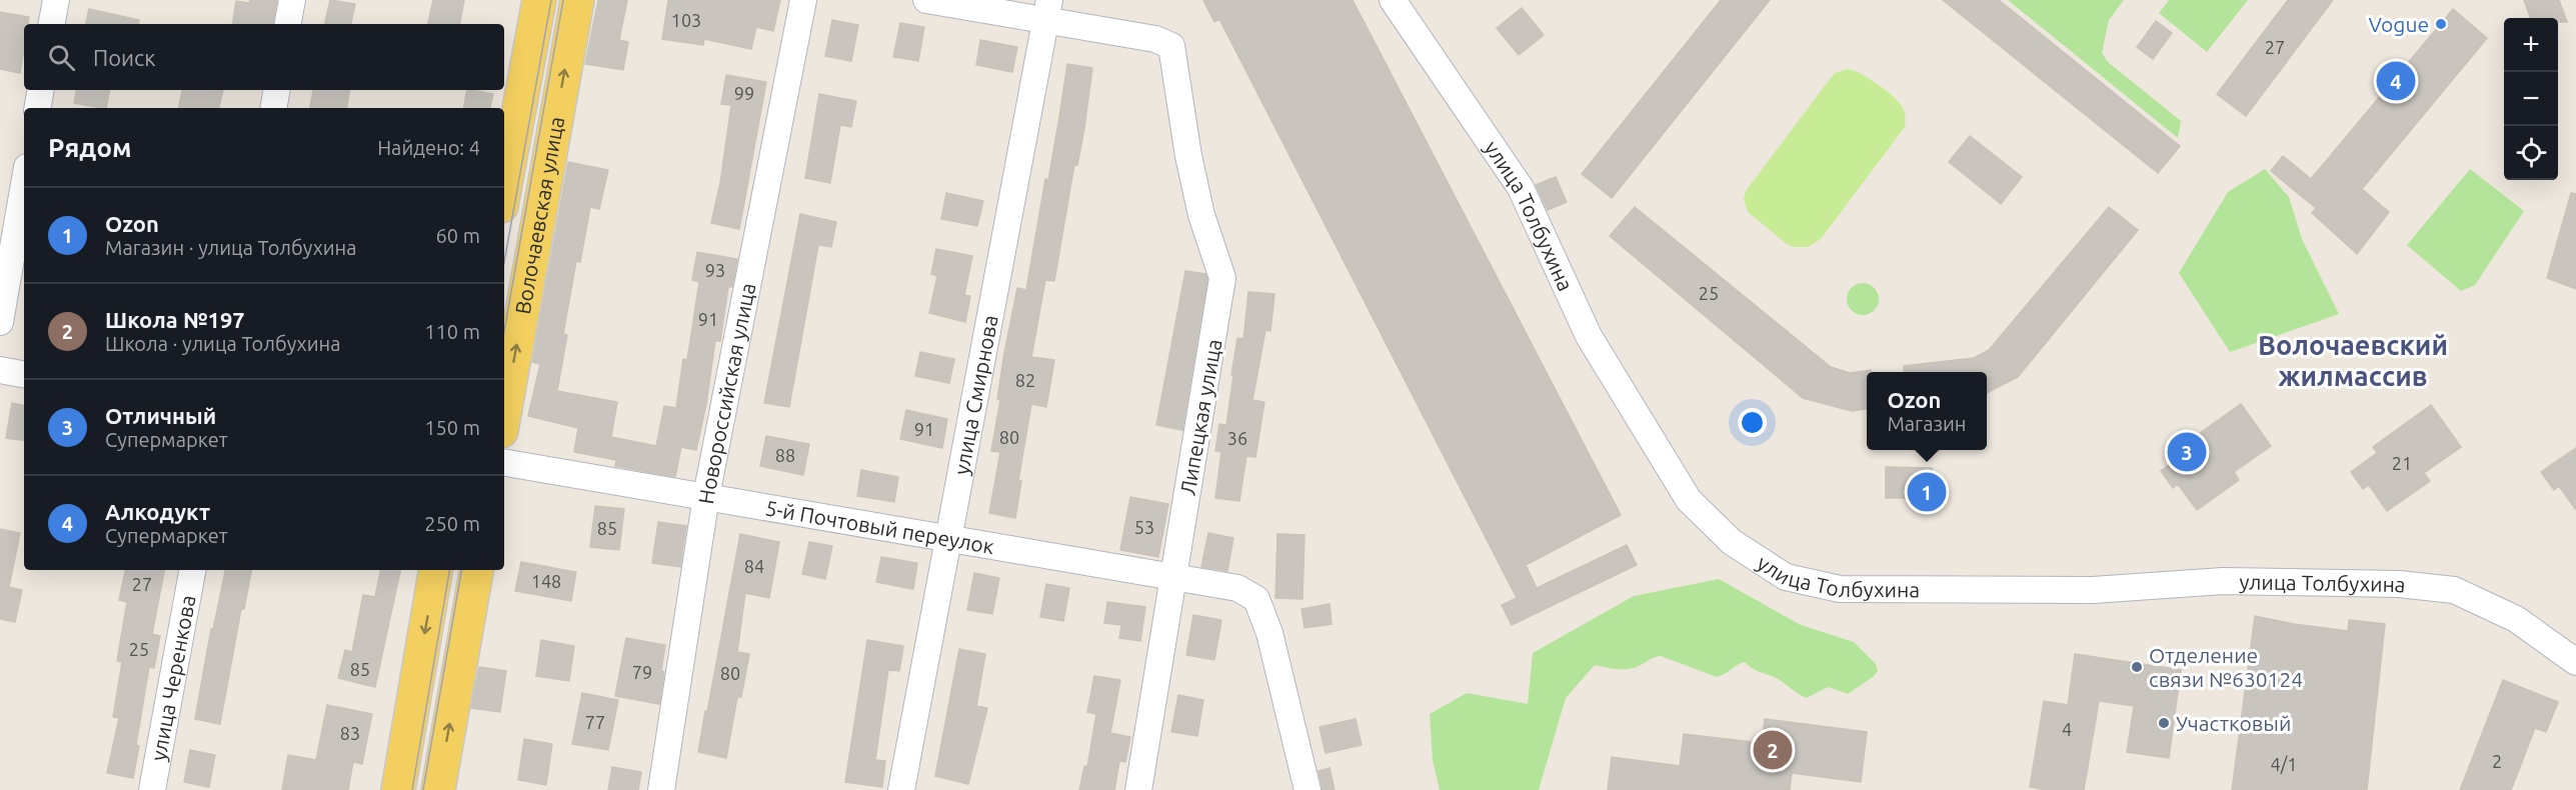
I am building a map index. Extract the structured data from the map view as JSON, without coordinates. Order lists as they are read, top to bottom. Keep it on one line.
{"streets":{"main road":["Волочаевская улица"],"street":["улица Толбухина","Новороссийская улица","улица Смирнова","Липецкая улица","5-й Почтовый переулок","улица Черенкова"]},"crossings":[["Новороссийская улица","5-й Почтовый переулок"],["улица Смирнова","Липецкая улица"],["улица Смирнова","5-й Почтовый переулок"],["Липецкая улица","5-й Почтовый переулок"]],"districts":["Волочаевский жилмассив"],"places":["Vogue","Отделение связи №630124","Участковый"],"house_numbers":["103","27","99","93","25","91","82","91","80","36","88","21","53","85","84","148","27","25","85","79","80","77","4","83","2","4/1"],"page":{"map_buttons":["+","−"],"search":"Поиск","pins":["4","3","1","2"],"heading":["Рядом","Найдено: 4"],"list":[{"mark":"1","name":"Ozon","note":"Магазин · улица Толбухина","value":"60 m"},{"mark":"2","name":"Школа №197","note":"Школа · улица Толбухина","value":"110 m"},{"mark":"3","name":"Отличный","note":"Супермаркет","value":"150 m"},{"mark":"4","name":"Алкодукт","note":"Супермаркет","value":"250 m"}],"popup":["Ozon","Магазин"]}}
